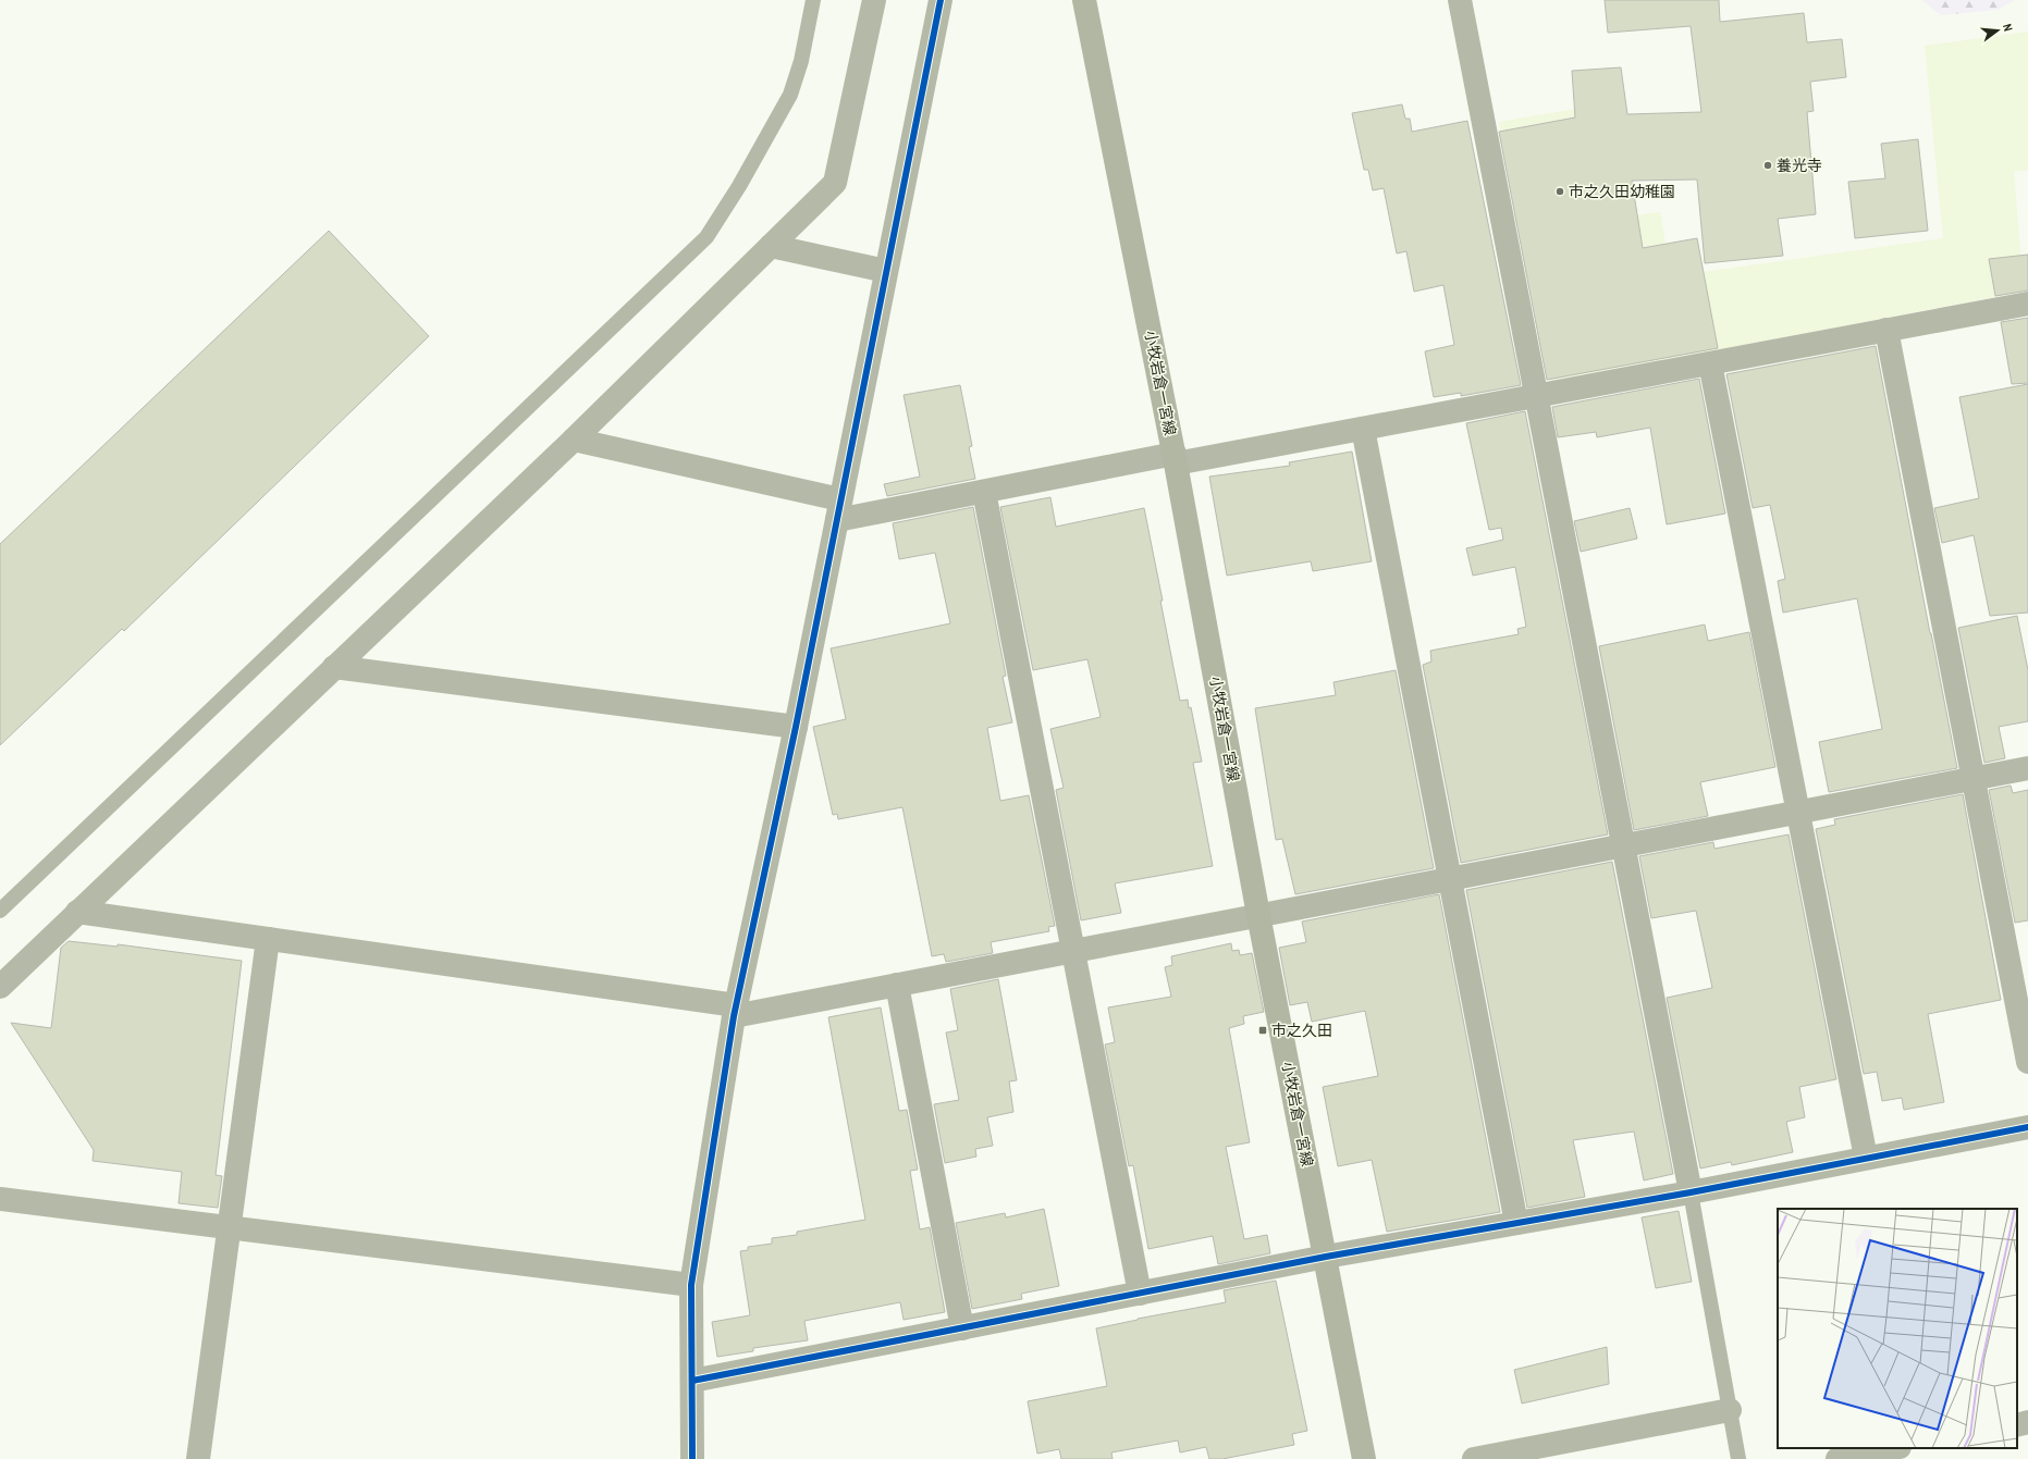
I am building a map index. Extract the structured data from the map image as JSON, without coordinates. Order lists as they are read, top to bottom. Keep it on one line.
{"streets":{"main road":["小牧岩倉一宮線"]},"places":{"other":["養光寺","市之久田幼稚園"],"transit":["市之久田"]},"north":"right"}
